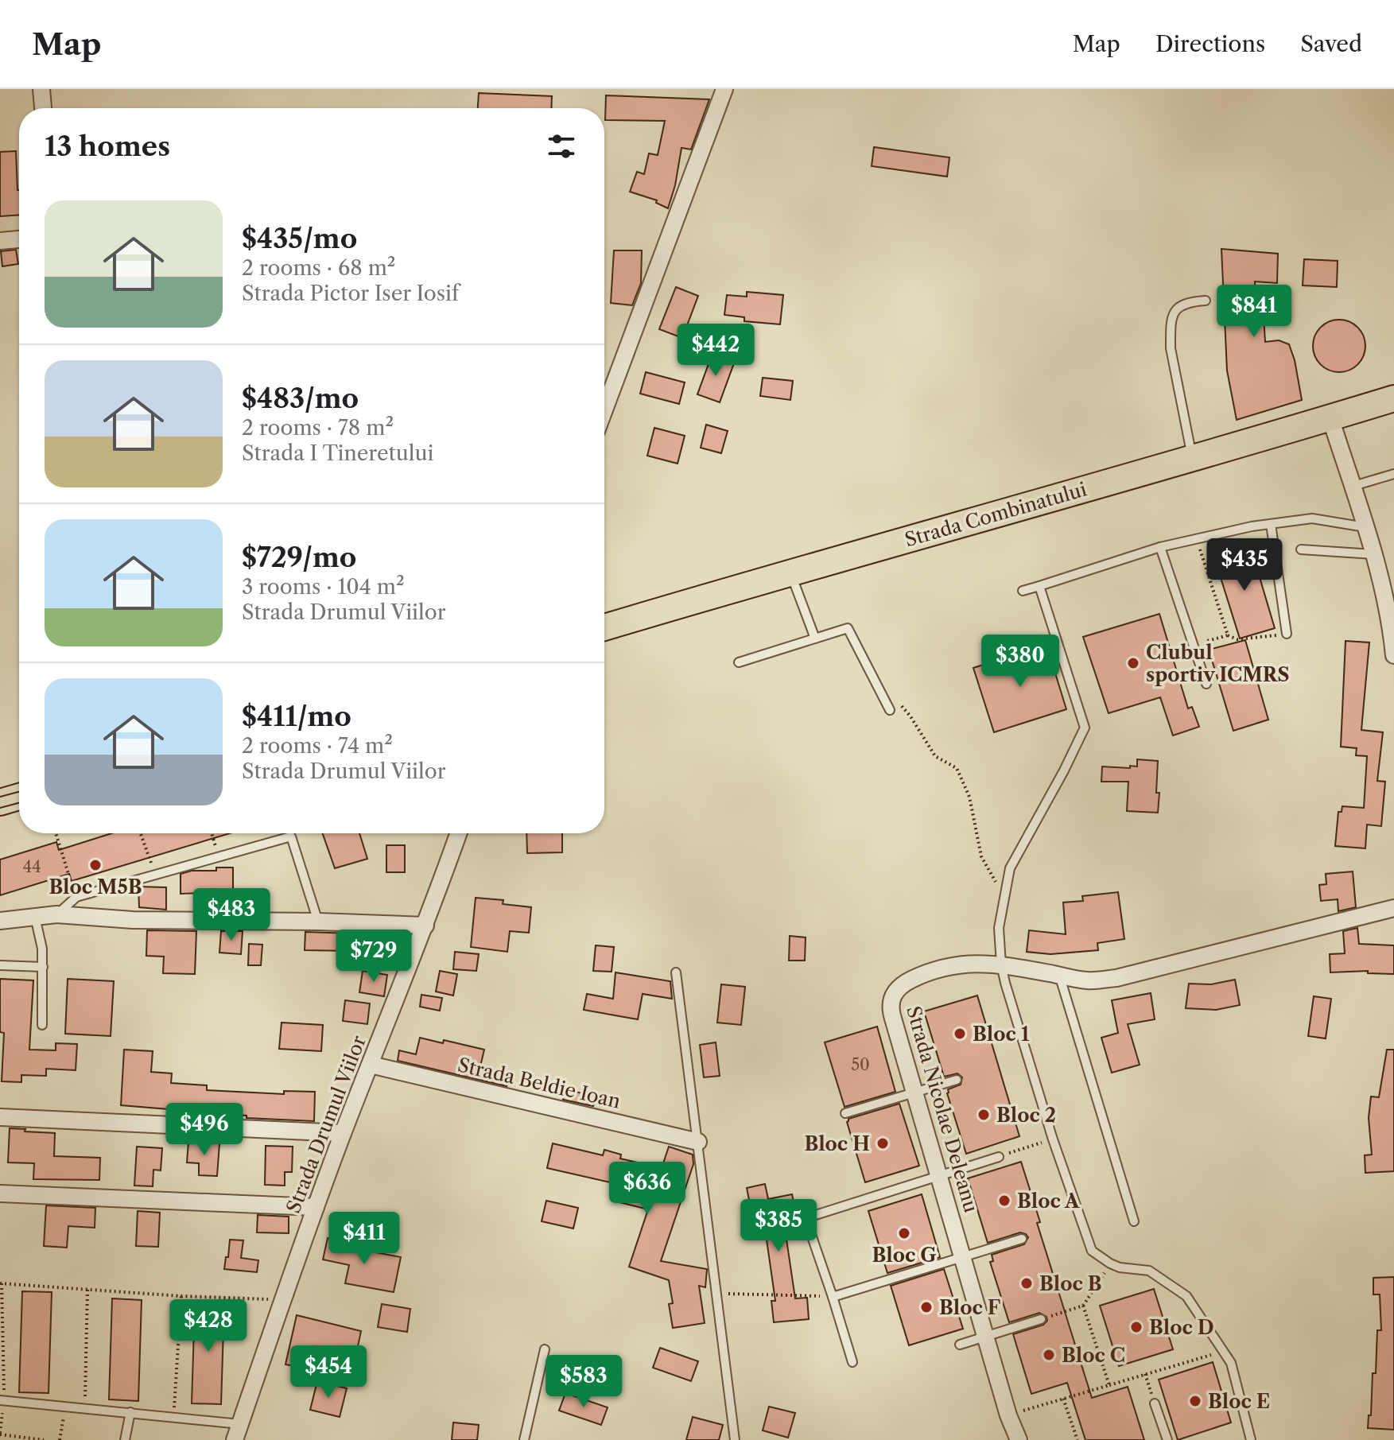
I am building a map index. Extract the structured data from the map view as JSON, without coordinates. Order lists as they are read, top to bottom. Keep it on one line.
{"streets":{"main road":["Strada Combinatului"],"street":["Strada Beldie Ioan","Strada Nicolae Deleanu","Strada Drumul Viilor"]},"crossings":[["Strada Beldie Ioan","Strada Drumul Viilor"]],"places":["Clubul sportiv ICMRS","Bloc M5B","Bloc 1","Bloc 2","Bloc H","Bloc A","Bloc G","Bloc B","Bloc F","Bloc D","Bloc C","Bloc E"],"house_numbers":["44","50"],"page":{"header":"Map","nav":["Map","Directions","Saved"],"heading":"13 homes","list":[{"name":"$435/mo","note":"2 rooms · 68 m² · Strada Pictor Iser Iosif"},{"name":"$483/mo","note":"2 rooms · 78 m² · Strada I Tineretului"},{"name":"$729/mo","note":"3 rooms · 104 m² · Strada Drumul Viilor"},{"name":"$411/mo","note":"2 rooms · 74 m² · Strada Drumul Viilor"}],"price":["$841","$442","$435","$380","$483","$729","$496","$636","$385","$411","$428","$454","$583"]}}
